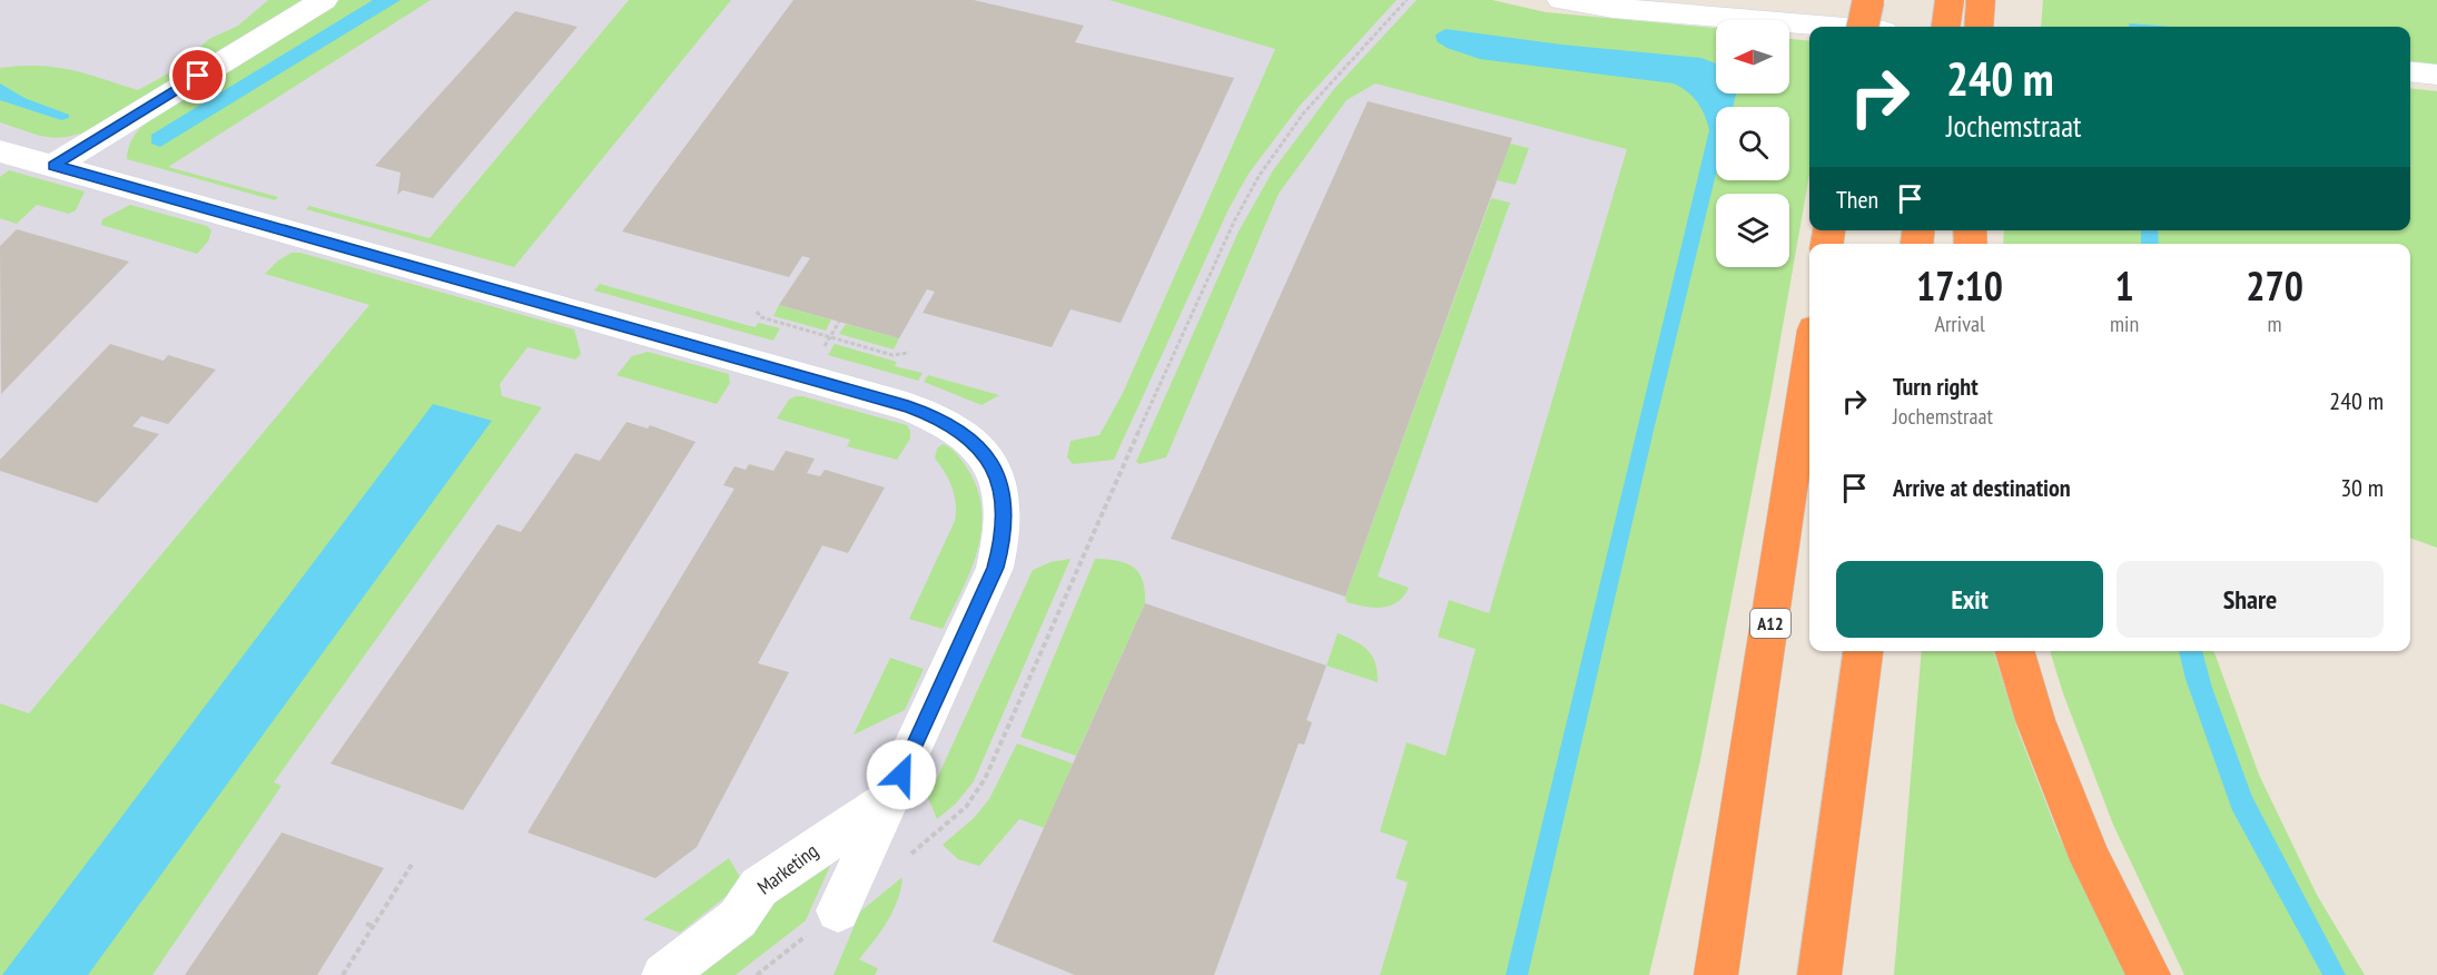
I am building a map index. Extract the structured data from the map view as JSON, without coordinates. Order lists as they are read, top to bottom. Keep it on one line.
{"streets":{"highway":["A12"],"street":["Marketing"]},"north":"left","page":{"turn":["240 m","Jochemstraat"],"then":"Then","eta":["17:10","Arrival","1","min","270","m"],"list":[{"name":"Turn right","note":"Jochemstraat","value":"240 m"},{"name":"Arrive at destination","value":"30 m"}],"buttons":["Exit","Share"]}}
